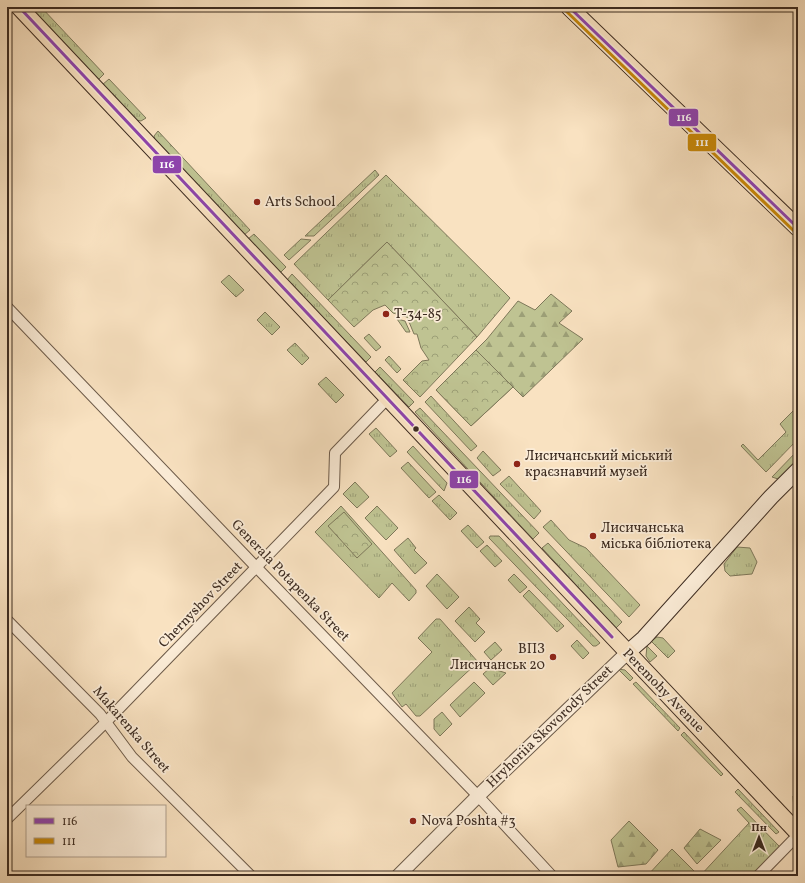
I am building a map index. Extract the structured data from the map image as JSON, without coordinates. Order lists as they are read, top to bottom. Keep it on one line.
{"streets":{"main road":["Peremohy Avenue","Hryhoriia Skovorody Street"],"street":["Generala Potapenka Street","Chernyshov Street","Makarenka Street"]},"crossings":[["Generala Potapenka Street","Chernyshov Street"],["Generala Potapenka Street","Hryhoriia Skovorody Street"],["Chernyshov Street","Peremohy Avenue"],["Chernyshov Street","Makarenka Street"],["Peremohy Avenue","Hryhoriia Skovorody Street"]],"places":["Arts School","Т-34-85","Лисичанський міський краєзнавчий музей","Лисичанська мiська бiблiотека","ВПЗ Лисичанськ 20","Nova Poshta #3"],"lines":["transit line 116","transit line 111"],"legend":["116","111"],"north":"top"}
